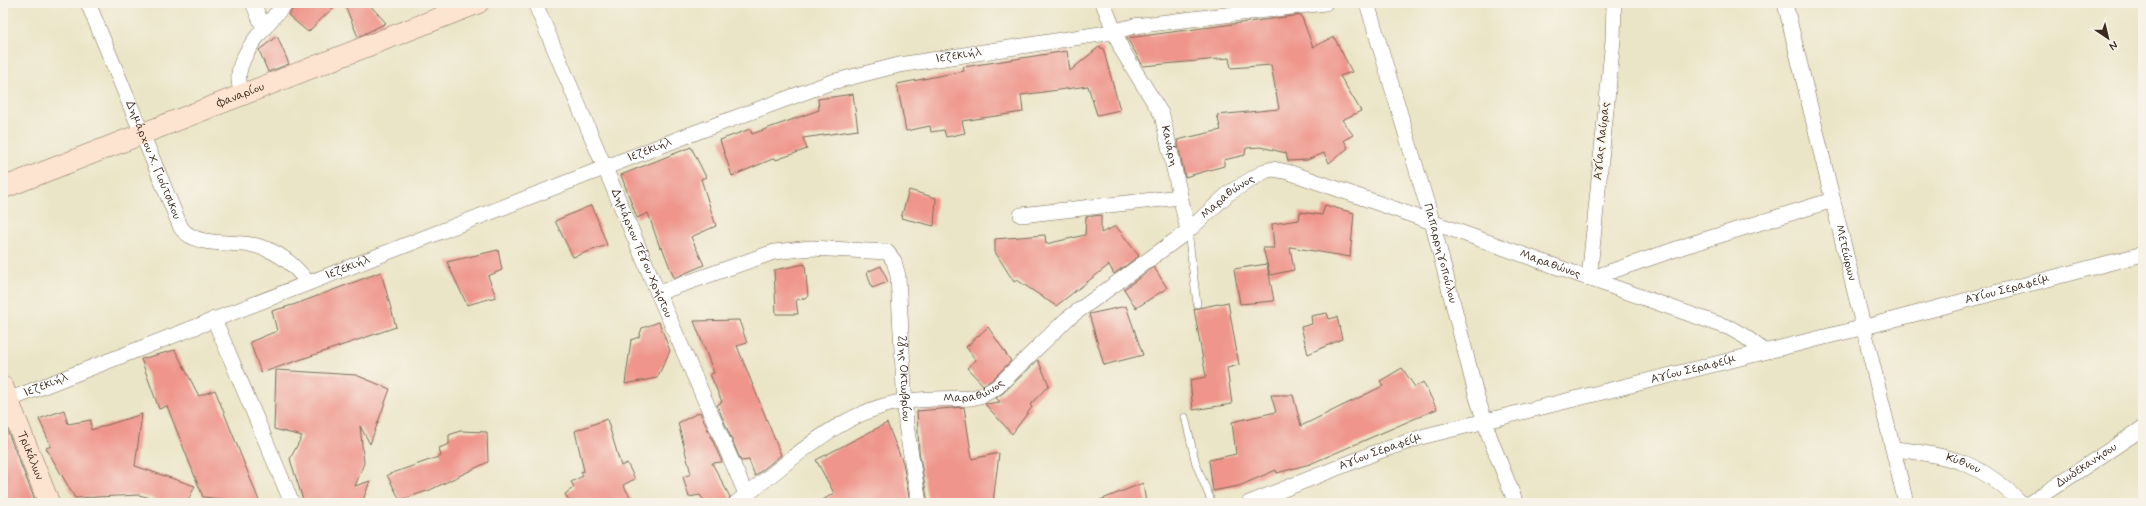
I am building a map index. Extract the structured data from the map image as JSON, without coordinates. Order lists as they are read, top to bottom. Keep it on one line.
{"streets":{"main road":["Φαναρίου","Τρικάλων"],"street":["Ιεζεκιήλ","Αγίας Λαύρας","Κανάρη","Δημάρχου Χ. Γιούτσικου","Μαραθώνος","Μετεώρων","Δημάρχου Τέγου Χρήστου","Παπαρρηγοπούλου","Αγίου Σεραφείμ","28ης Οκτωβρίου","Κύθνου","Δωδεκανήσου"]},"crossings":[["Ιεζεκιήλ","Κανάρη"],["Ιεζεκιήλ","Δημάρχου Χ. Γιούτσικου"],["Ιεζεκιήλ","Δημάρχου Τέγου Χρήστου"],["Ιεζεκιήλ","Τρικάλων"],["Φαναρίου","Δημάρχου Χ. Γιούτσικου"],["Αγίας Λαύρας","Μαραθώνος"],["Κανάρη","Μαραθώνος"],["Μαραθώνος","Δημάρχου Τέγου Χρήστου"],["Μαραθώνος","Παπαρρηγοπούλου"],["Μαραθώνος","Αγίου Σεραφείμ"],["Μαραθώνος","28ης Οκτωβρίου"],["Μετεώρων","Αγίου Σεραφείμ"],["Μετεώρων","Κύθνου"],["Δημάρχου Τέγου Χρήστου","28ης Οκτωβρίου"],["Παπαρρηγοπούλου","Αγίου Σεραφείμ"]],"north":"bottom right"}
